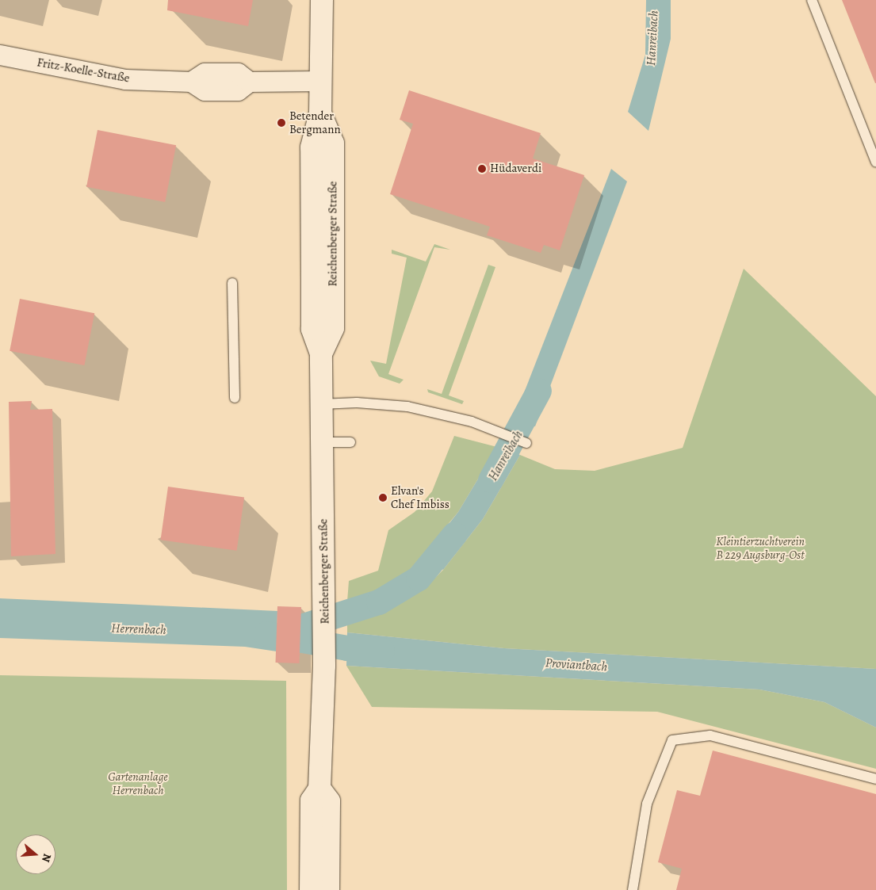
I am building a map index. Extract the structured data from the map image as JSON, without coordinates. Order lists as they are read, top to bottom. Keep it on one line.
{"streets":{"street":["Fritz-Koelle-Straße","Reichenberger Straße"]},"crossings":[["Fritz-Koelle-Straße","Reichenberger Straße"]],"water":["Hanreibach","Herrenbach","Proviantbach"],"parks":["Kleintierzuchtverein B 229 Augsburg-Ost","Gartenanlage Herrenbach"],"places":["Betender Bergmann","Hüdaverdi","Elvan's Chef Imbiss"],"north":"right"}
